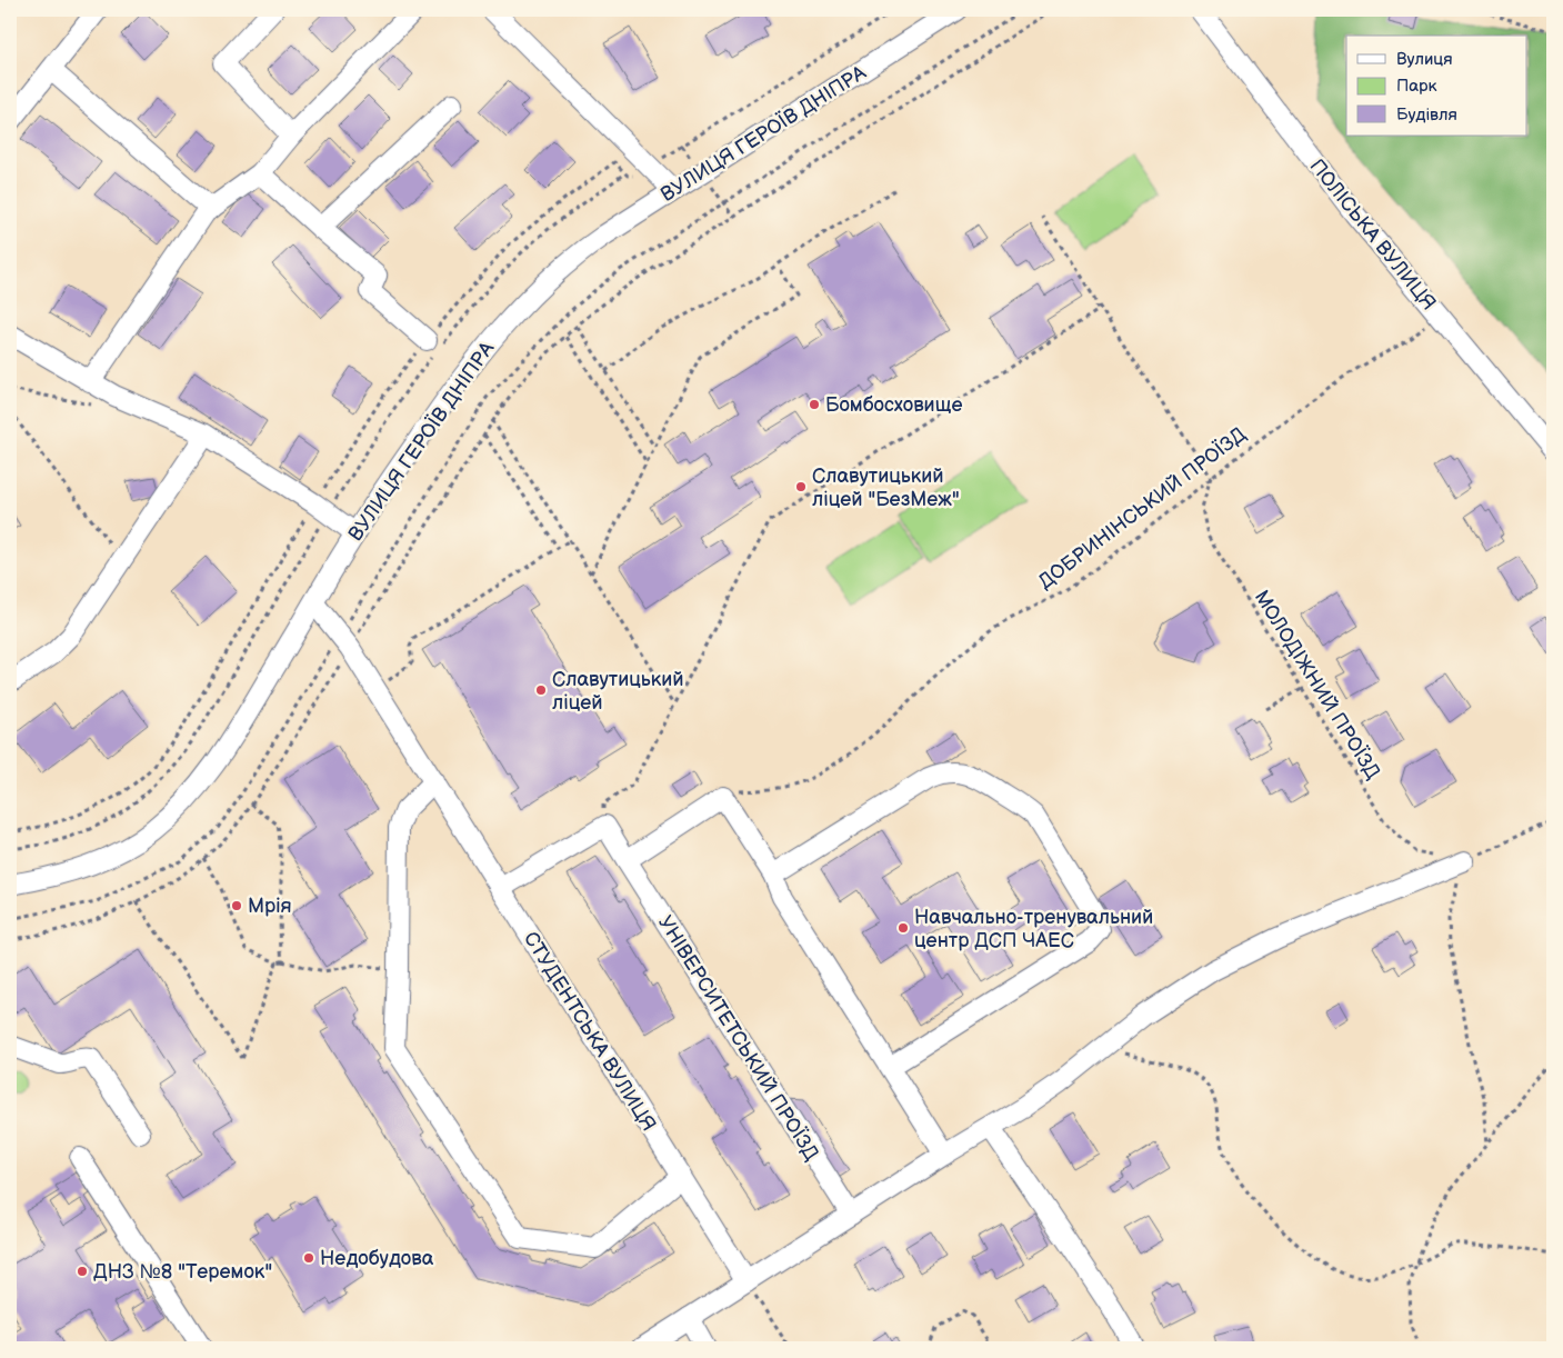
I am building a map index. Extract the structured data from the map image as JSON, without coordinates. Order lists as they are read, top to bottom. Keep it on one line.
{"streets":{"street":["ВУЛИЦЯ ГЕРОЇВ ДНІПРА","ПОЛІСЬКА ВУЛИЦЯ","СТУДЕНТСЬКА ВУЛИЦЯ","УНІВЕРСИТЕТСЬКИЙ ПРОЇЗД"],"path":["ДОБРИНІНСЬКИЙ ПРОЇЗД","МОЛОДІЖНИЙ ПРОЇЗД"]},"crossings":[["ВУЛИЦЯ ГЕРОЇВ ДНІПРА","СТУДЕНТСЬКА ВУЛИЦЯ"],["ПОЛІСЬКА ВУЛИЦЯ","ДОБРИНІНСЬКИЙ ПРОЇЗД"],["ДОБРИНІНСЬКИЙ ПРОЇЗД","МОЛОДІЖНИЙ ПРОЇЗД"]],"places":["Бомбосховище","Славутицький ліцей \"БезМеж\"","Славутицький ліцей","Мрiя","Навчально-тренувальний центр ДСП ЧАЕС","Недобудова","ДНЗ №8 \"Теремок\""],"legend":["Вулиця","Парк","Будівля"]}
